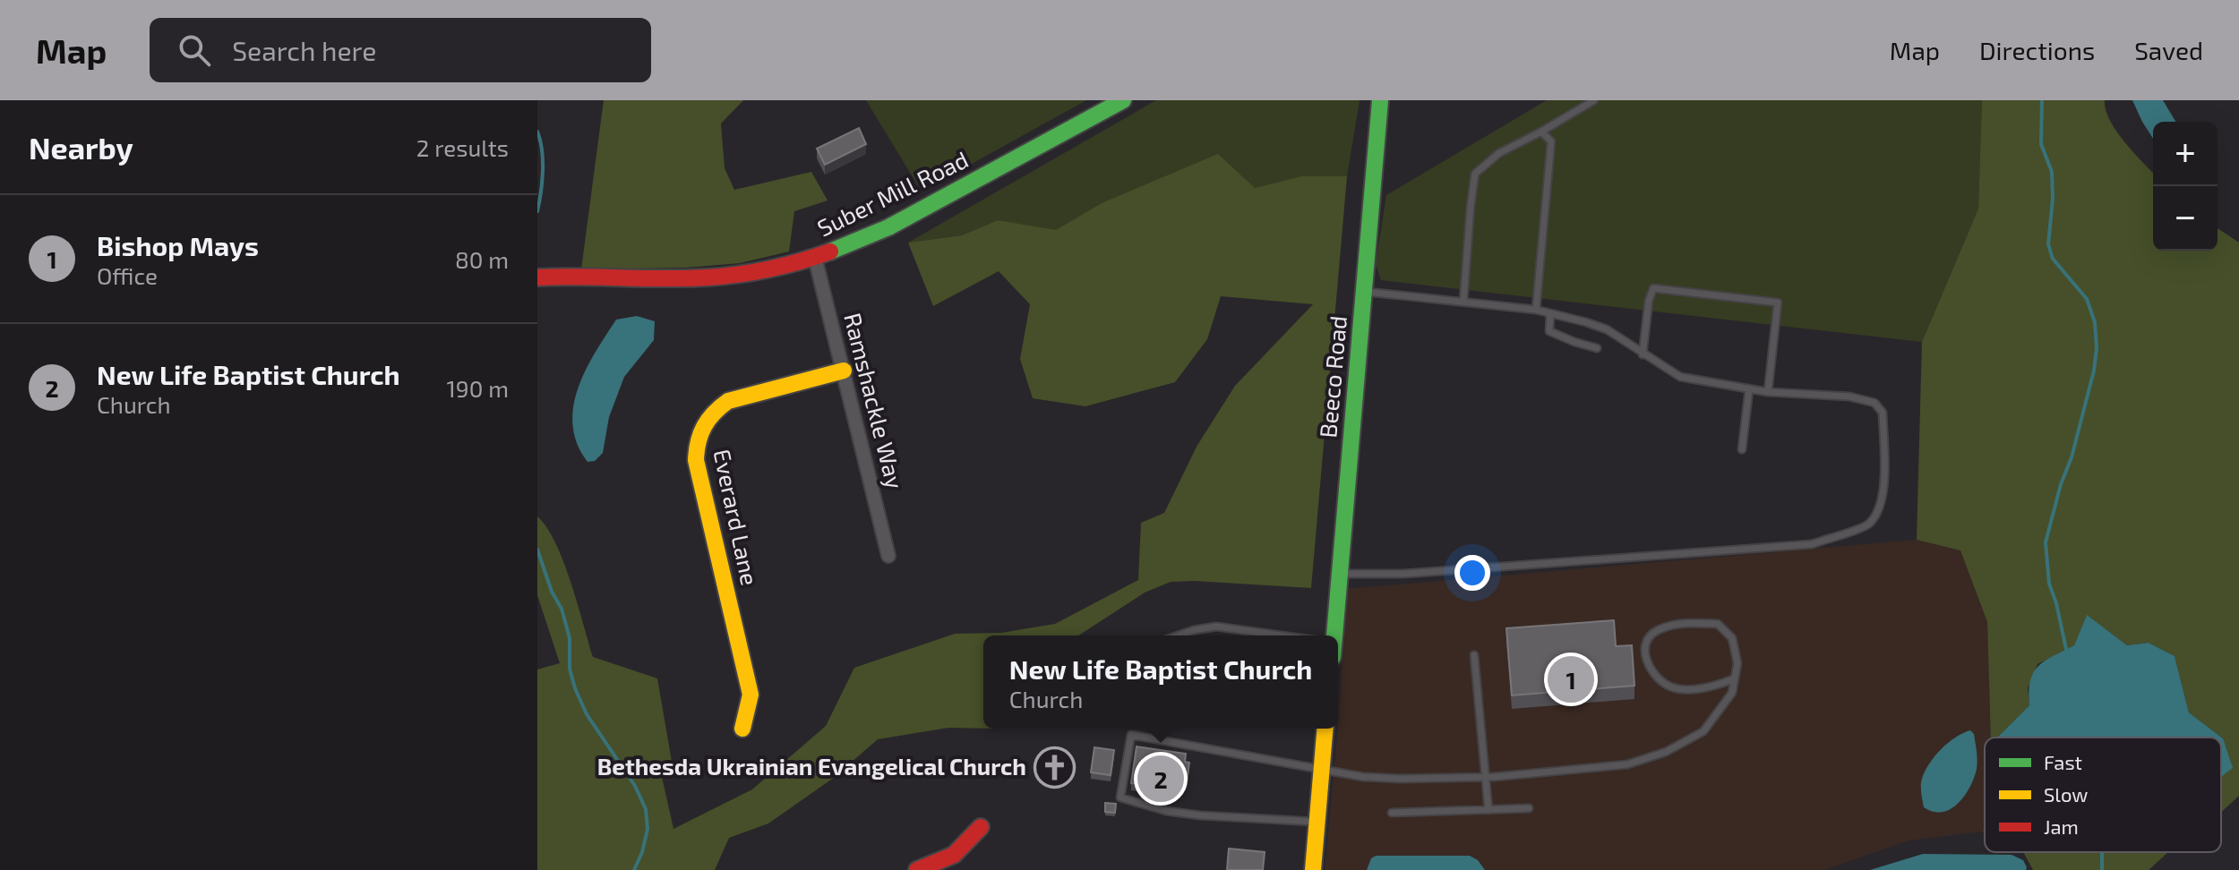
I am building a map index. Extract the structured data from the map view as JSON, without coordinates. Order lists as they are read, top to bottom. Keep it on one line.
{"streets":{"street":["Suber Mill Road","Beeco Road","Ramshackle Way","Everard Lane"]},"crossings":[["Suber Mill Road","Ramshackle Way"],["Ramshackle Way","Everard Lane"]],"places":{"church":["Bethesda Ukrainian Evangelical Church"]},"legend":["Fast","Slow","Jam"],"page":{"header":"Map","search":"Search here","nav":["Map","Directions","Saved"],"heading":["Nearby","2 results"],"map_buttons":["+","−"],"list":[{"mark":"1","name":"Bishop Mays","note":"Office","value":"80 m"},{"mark":"2","name":"New Life Baptist Church","note":"Church","value":"190 m"}],"popup":["New Life Baptist Church","Church"],"pins":["1","2"]}}
